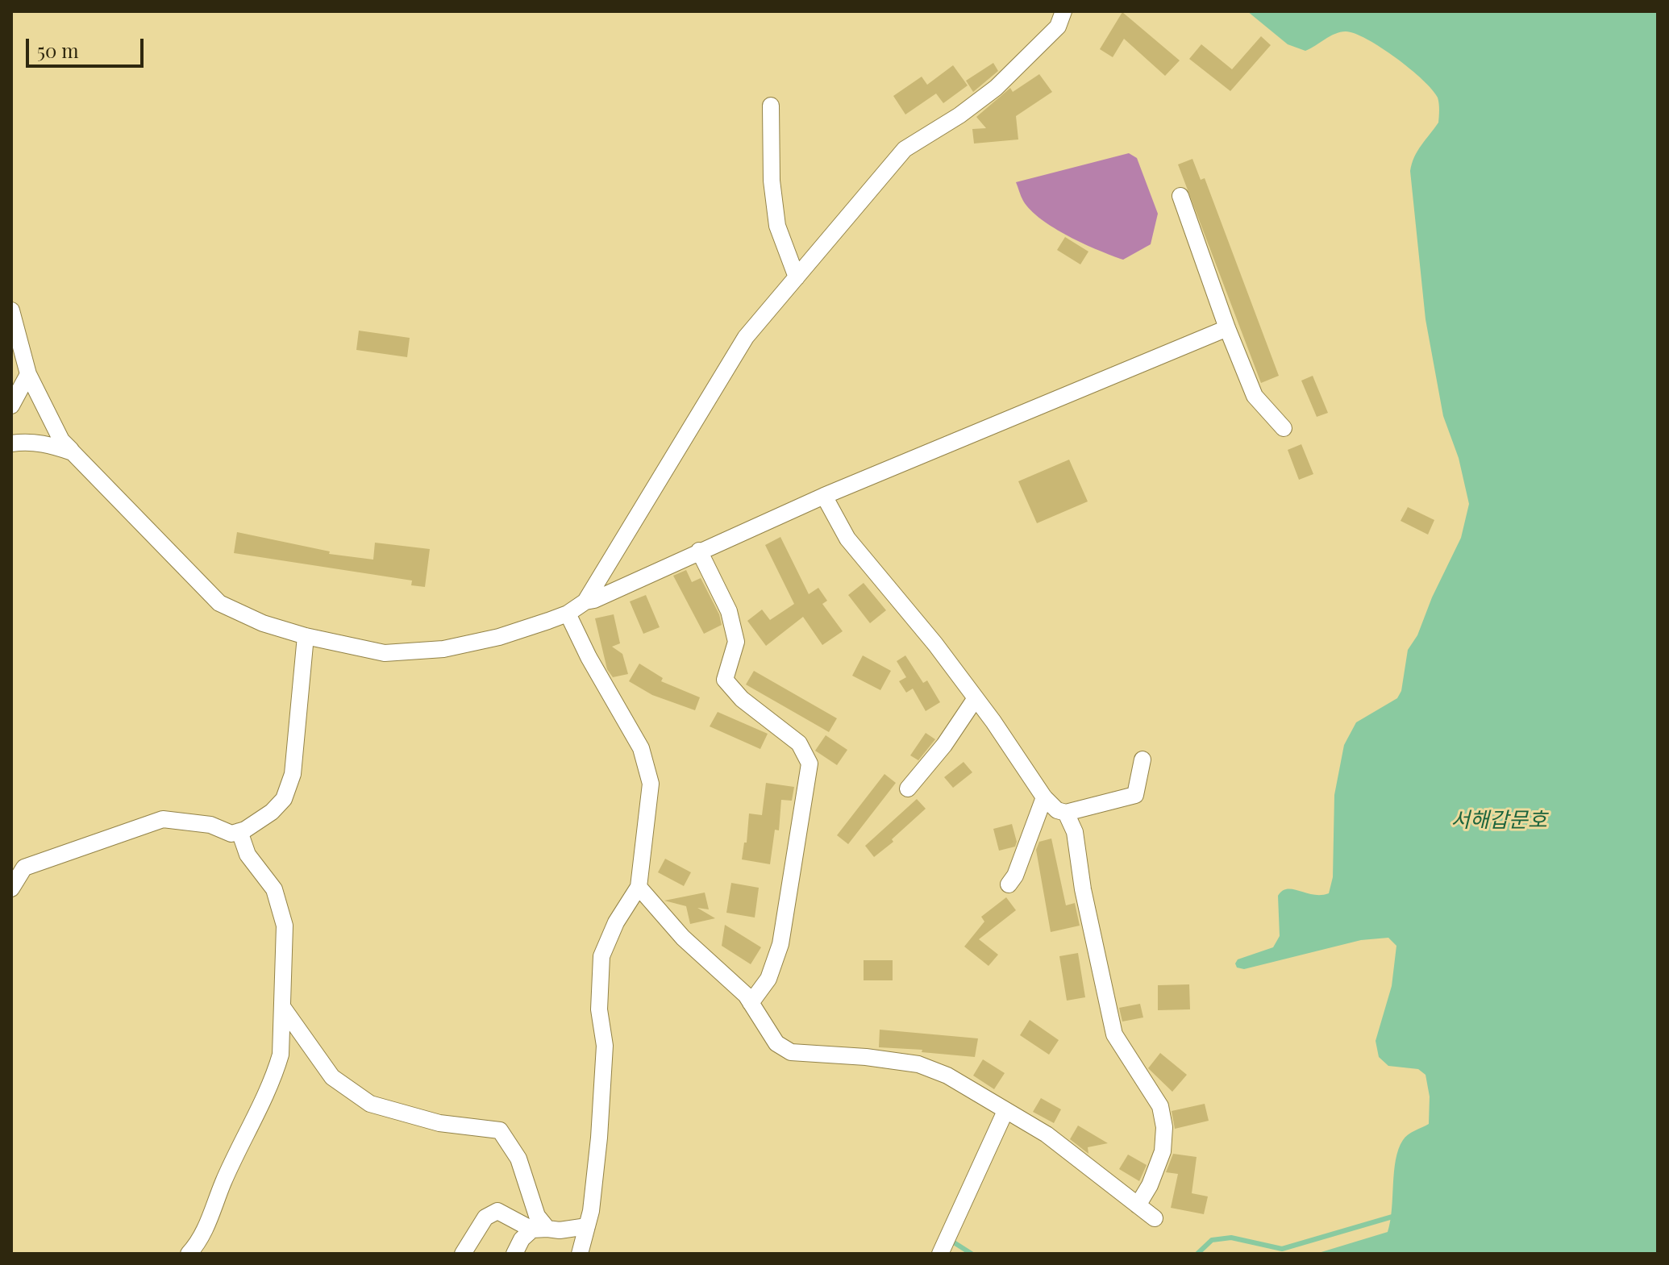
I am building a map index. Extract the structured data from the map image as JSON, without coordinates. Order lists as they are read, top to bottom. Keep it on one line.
{"water":["서해갑문호"],"scale_bar":"50 m"}
